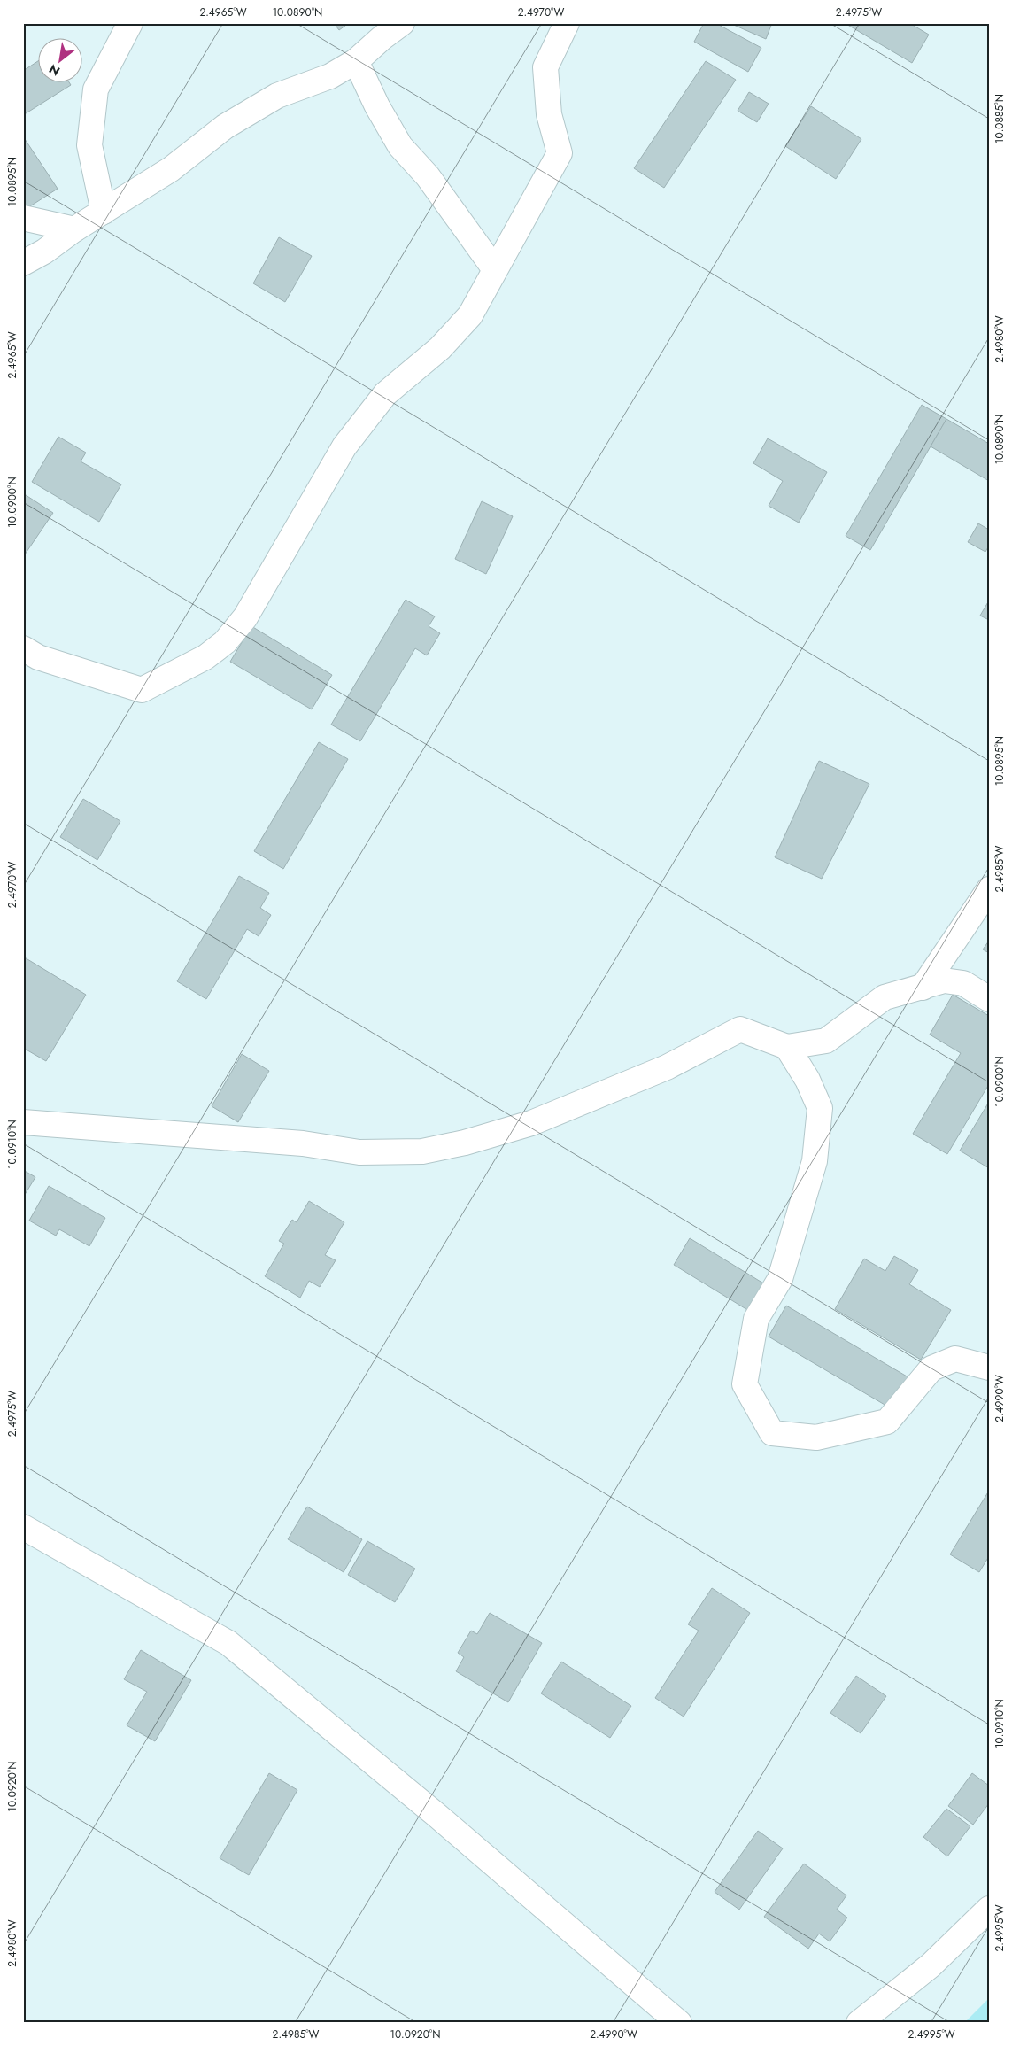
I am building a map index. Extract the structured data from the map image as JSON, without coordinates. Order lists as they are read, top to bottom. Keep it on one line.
{"north":"bottom left","coordinates":["2.4965°W","10.0890°N","2.4970°W","2.4975°W","10.0885°N","10.0895°N","2.4980°W","10.0900°N","2.4985°W","10.0910°N","2.4990°W","10.0920°N","2.4995°W"]}
